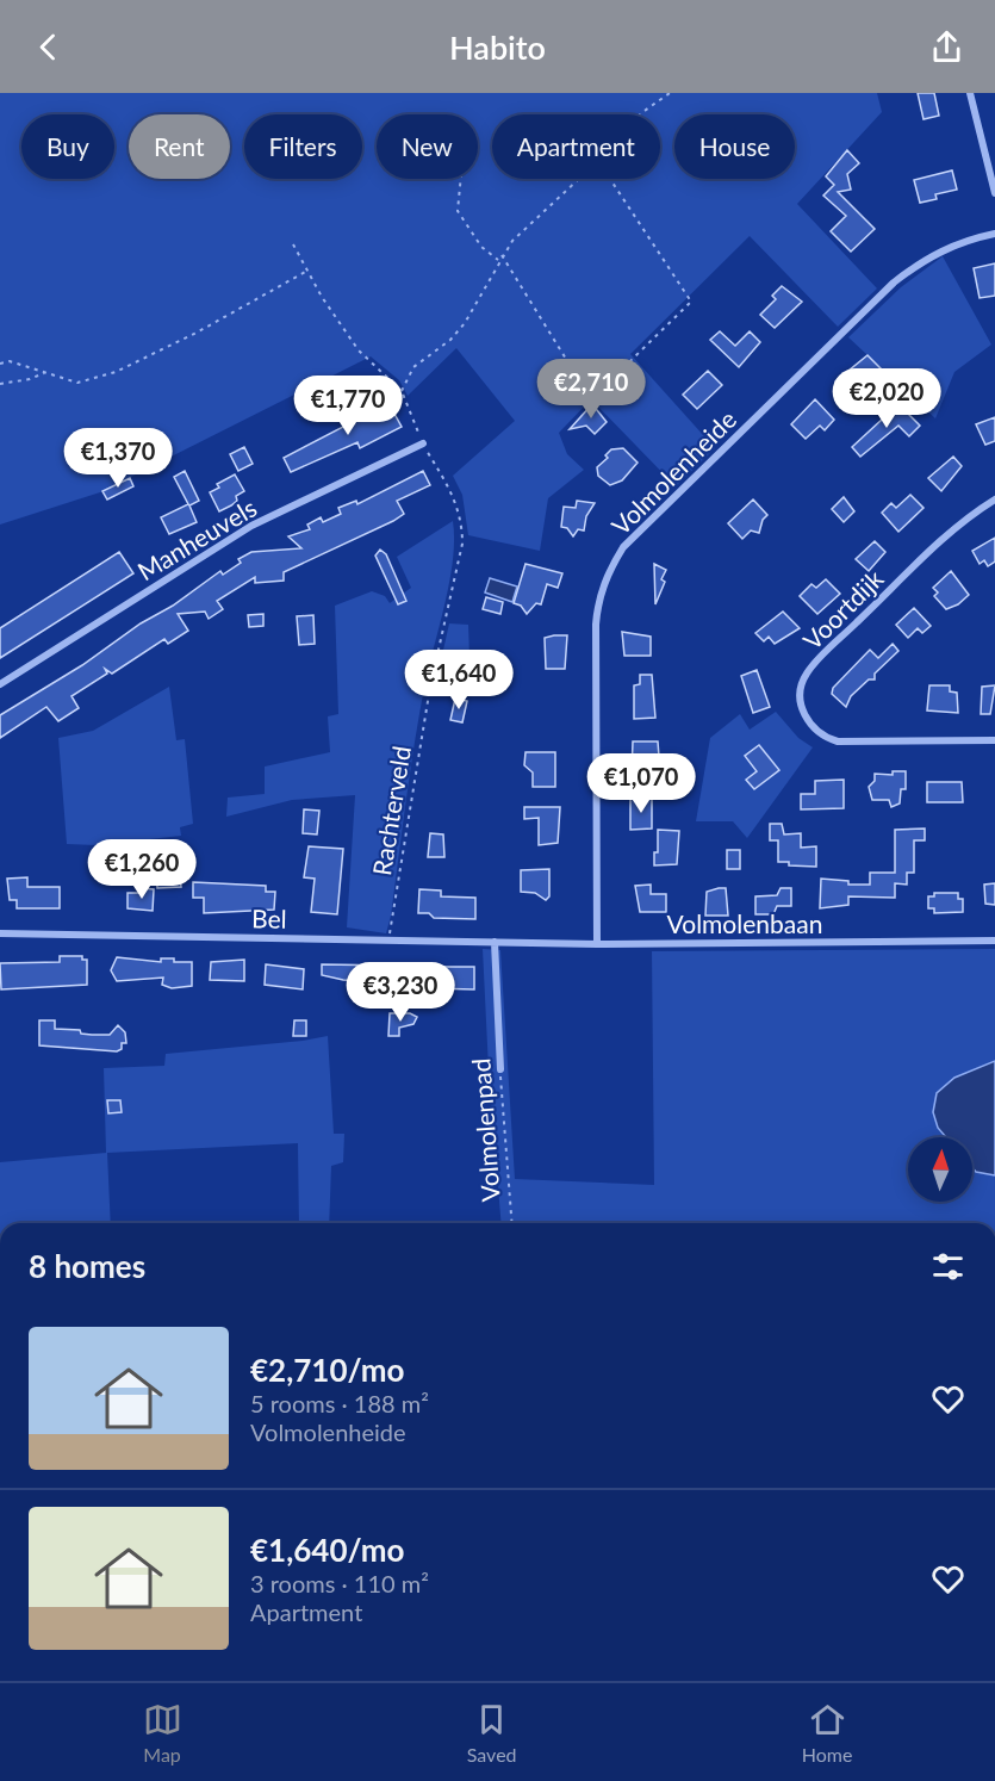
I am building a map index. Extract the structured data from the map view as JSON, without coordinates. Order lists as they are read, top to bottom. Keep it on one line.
{"streets":{"street":["Volmolenheide","Manheuvels","Voortdijk","Bel","Volmolenbaan","Volmolenpad"],"path":["Rachterveld"]},"crossings":[["Volmolenheide","Volmolenbaan"],["Manheuvels","Rachterveld"],["Rachterveld","Bel"],["Bel","Volmolenbaan"],["Bel","Volmolenpad"],["Volmolenbaan","Volmolenpad"]],"north":"top","page":{"header":"Habito","chip":["Buy","Rent","Filters","New","Apartment","House"],"price":["€2,710","€2,020","€1,770","€1,370","€1,640","€1,070","€1,260","€3,230"],"heading":"8 homes","list":[{"name":"€2,710/mo","note":"5 rooms · 188 m² · Volmolenheide"},{"name":"€1,640/mo","note":"3 rooms · 110 m² · Apartment"}],"tabs":["Map","Saved","Home"]}}
